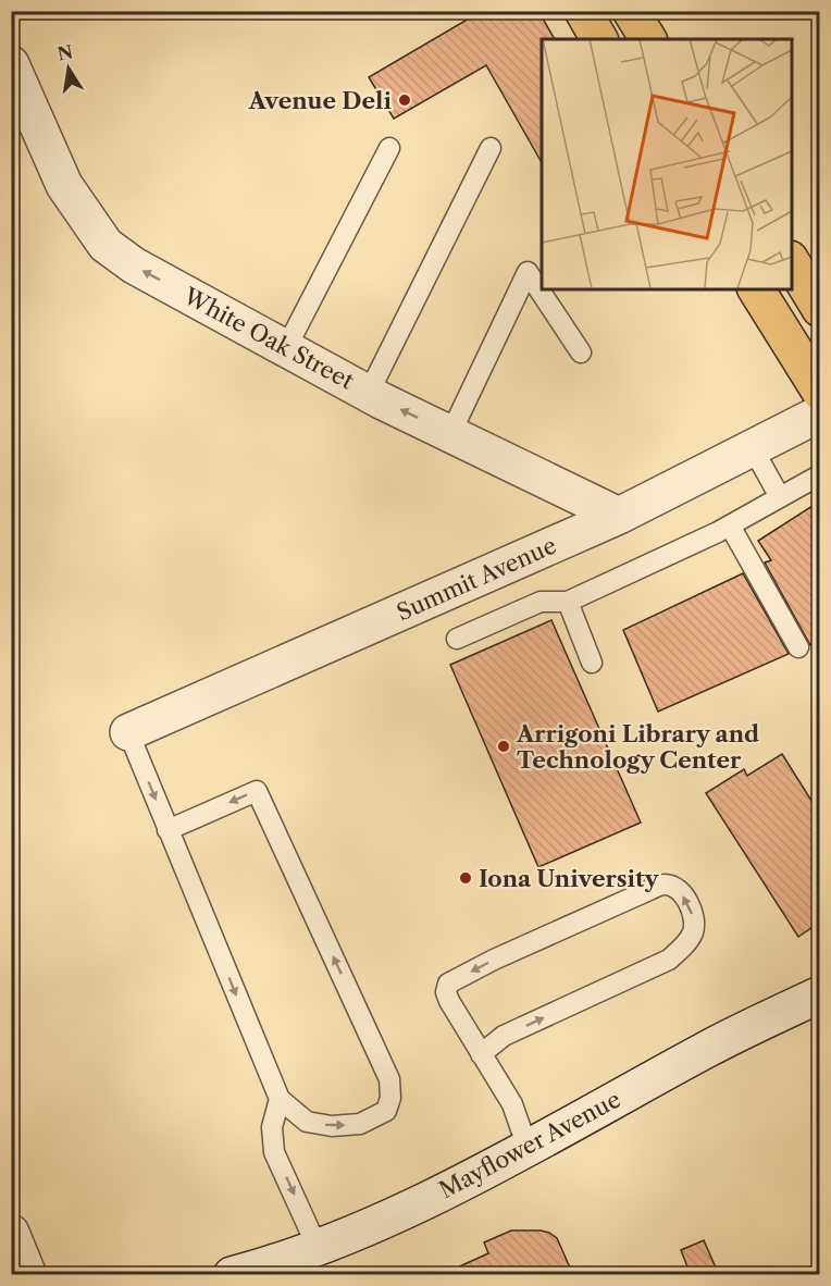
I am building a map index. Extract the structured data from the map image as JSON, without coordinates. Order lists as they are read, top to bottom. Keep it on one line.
{"streets":{"street":["White Oak Street","Summit Avenue","Mayflower Avenue"]},"crossings":[["White Oak Street","Summit Avenue"]],"one_way":["White Oak Street"],"places":["Avenue Deli","Arrigoni Library and Technology Center","Iona University"],"north":"top"}
